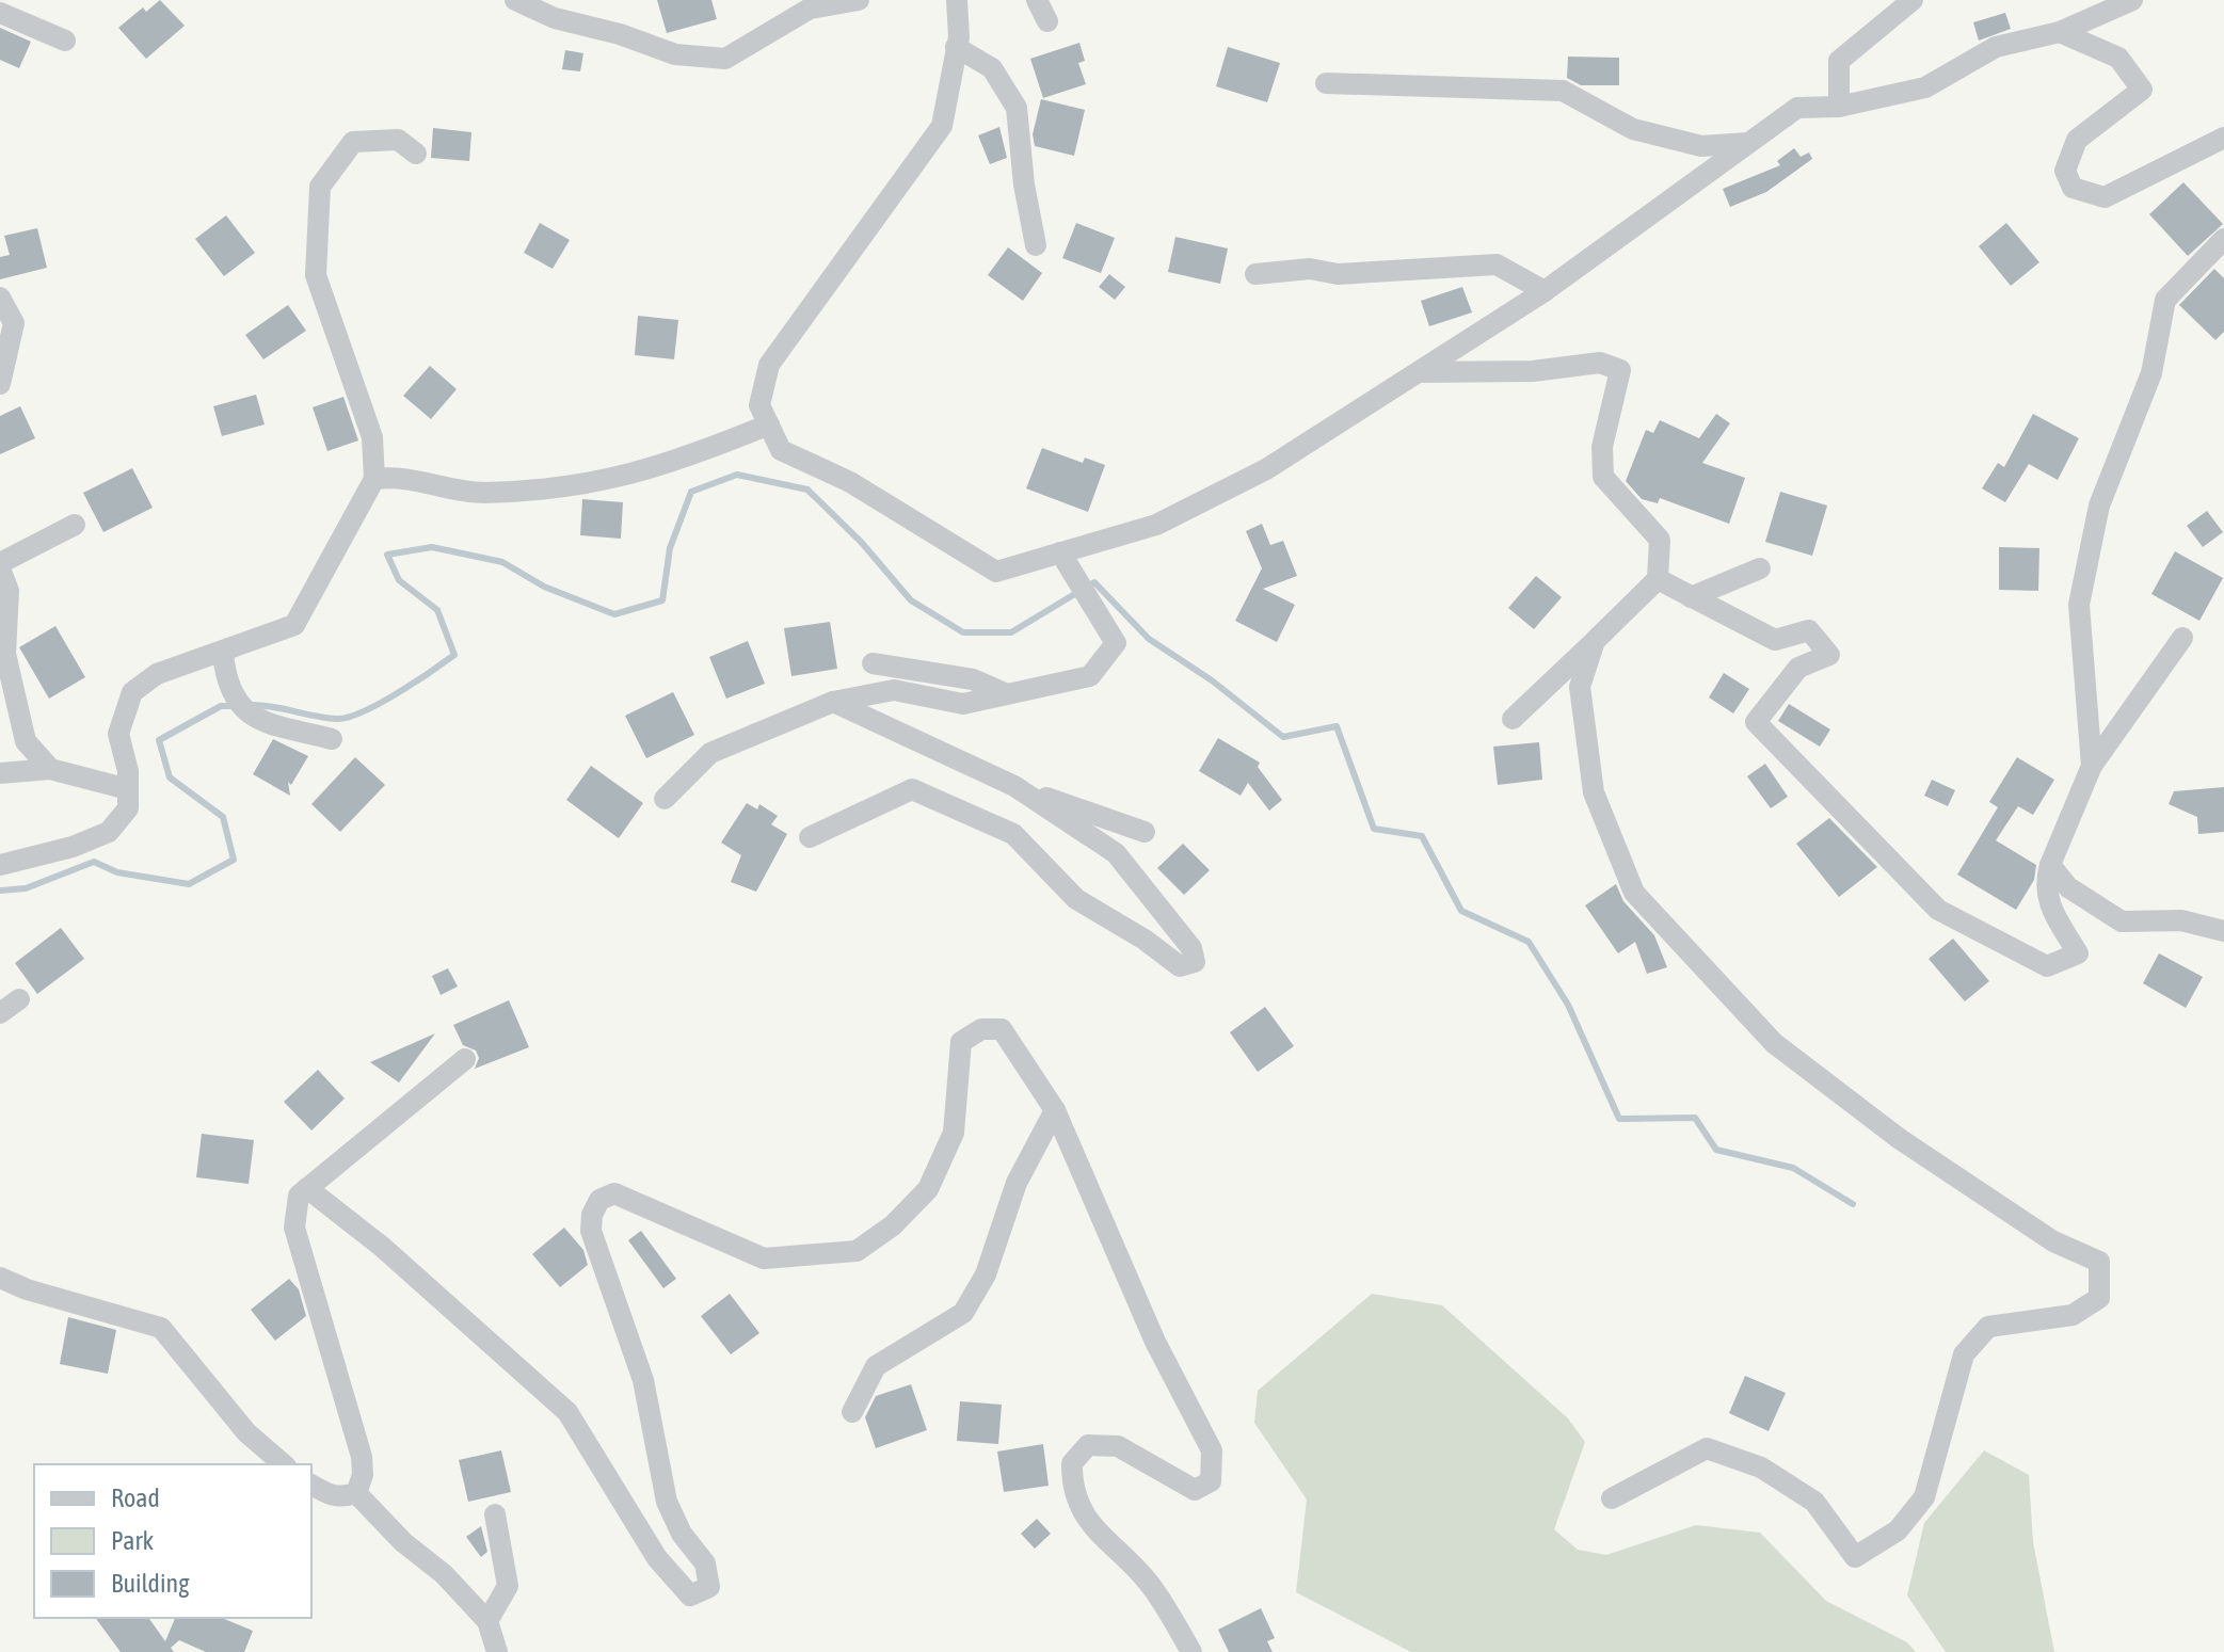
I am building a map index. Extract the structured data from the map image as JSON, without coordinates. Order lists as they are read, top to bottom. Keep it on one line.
{"legend":["Road","Park","Building"]}
